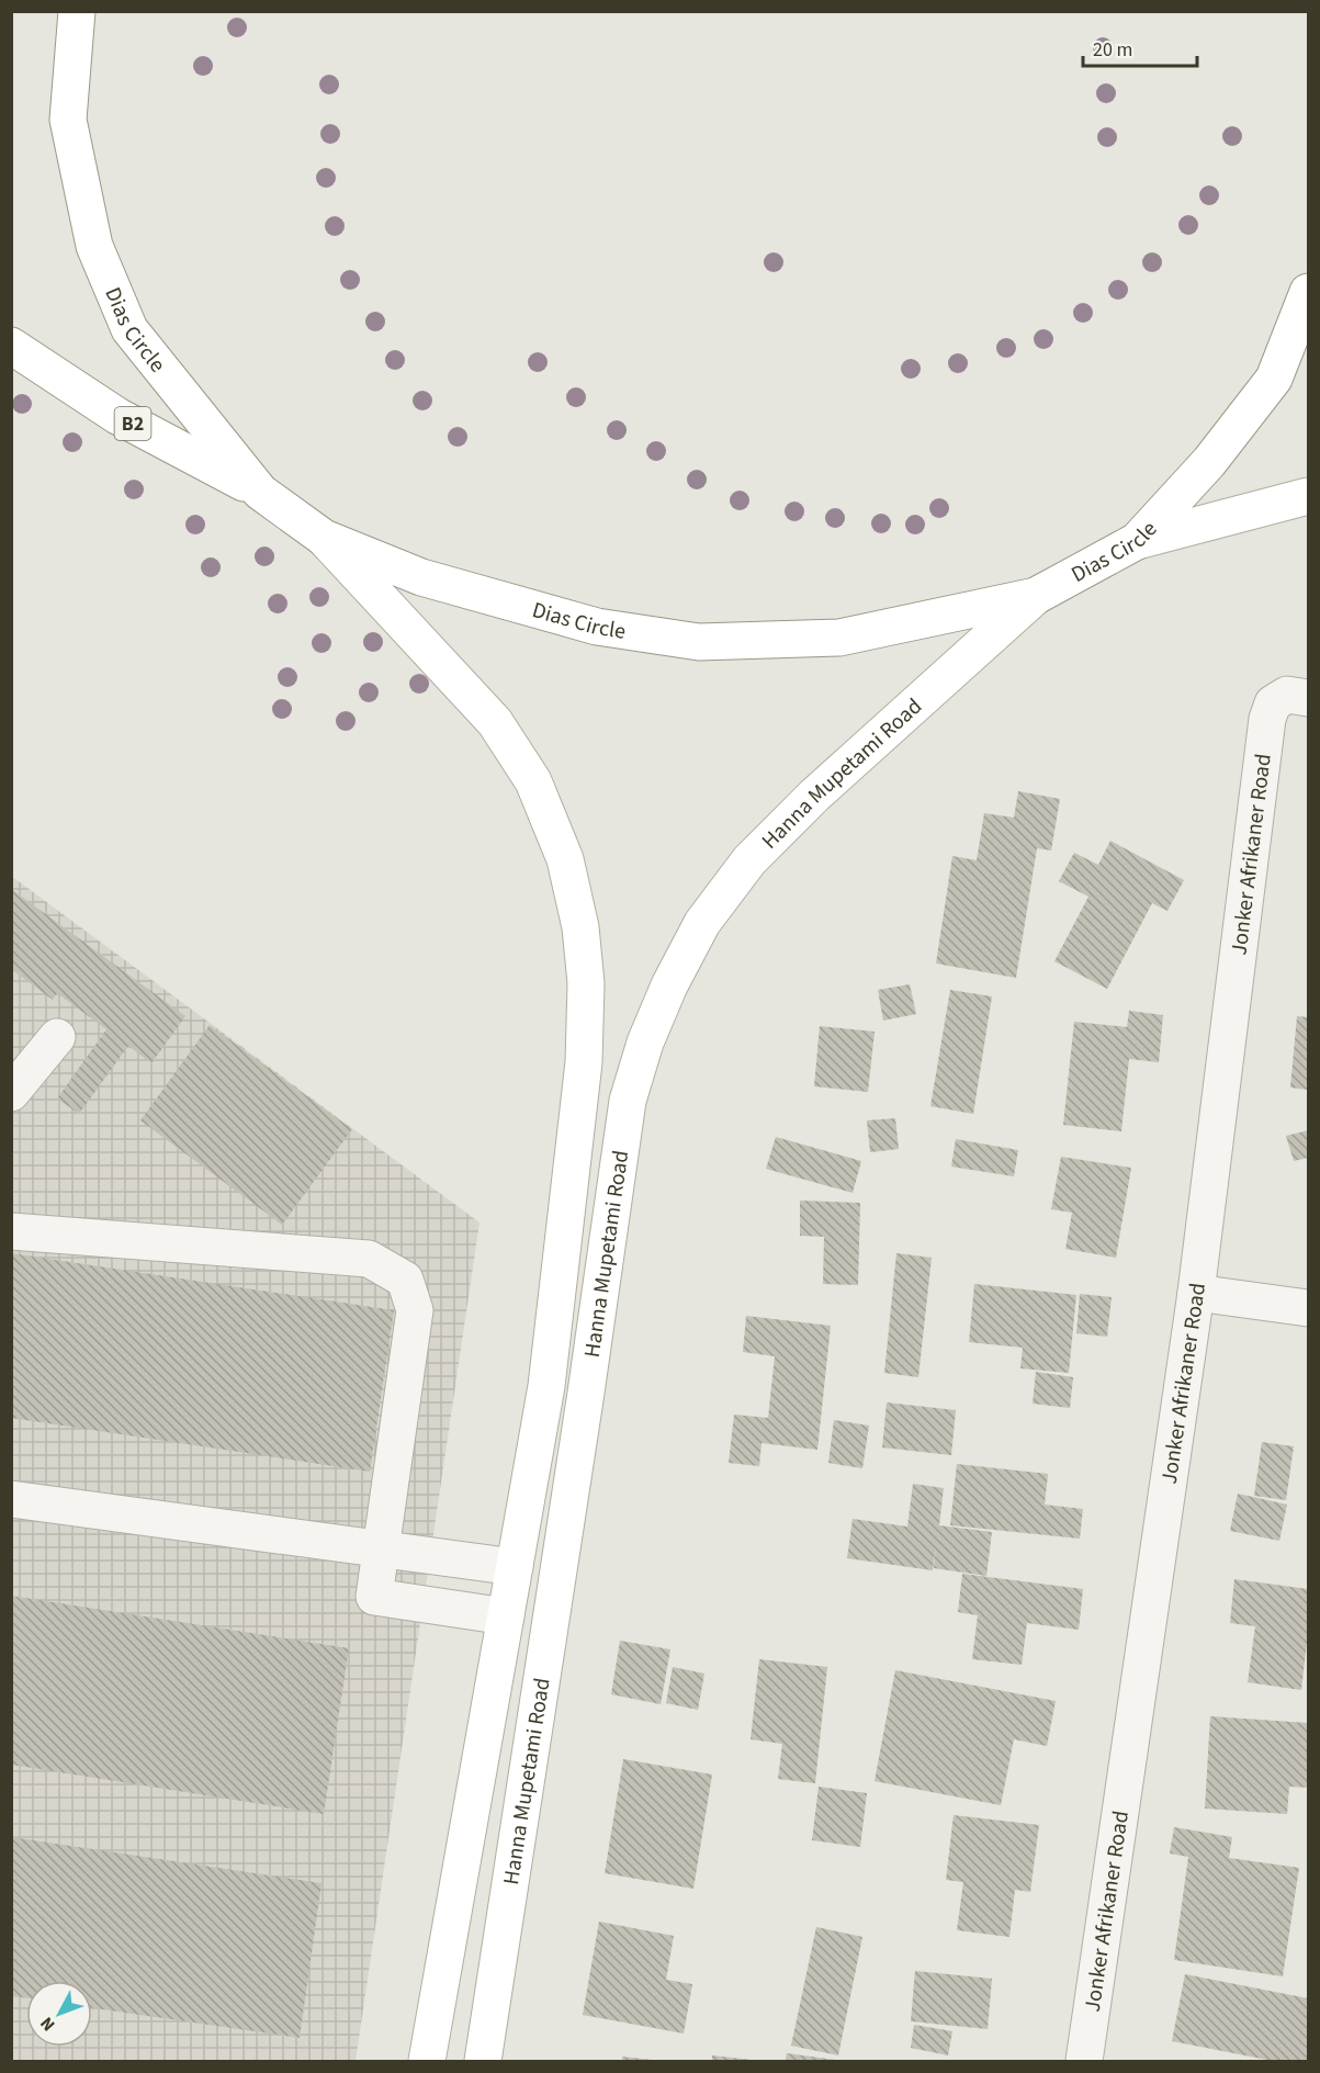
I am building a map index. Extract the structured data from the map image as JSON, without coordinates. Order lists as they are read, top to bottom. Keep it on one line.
{"streets":{"main road":["Dias Circle","B2","Hanna Mupetami Road"],"street":["Jonker Afrikaner Road"]},"crossings":[["Dias Circle","B2"],["Dias Circle","Hanna Mupetami Road"]],"scale_bar":"20 m","north":"bottom left"}
